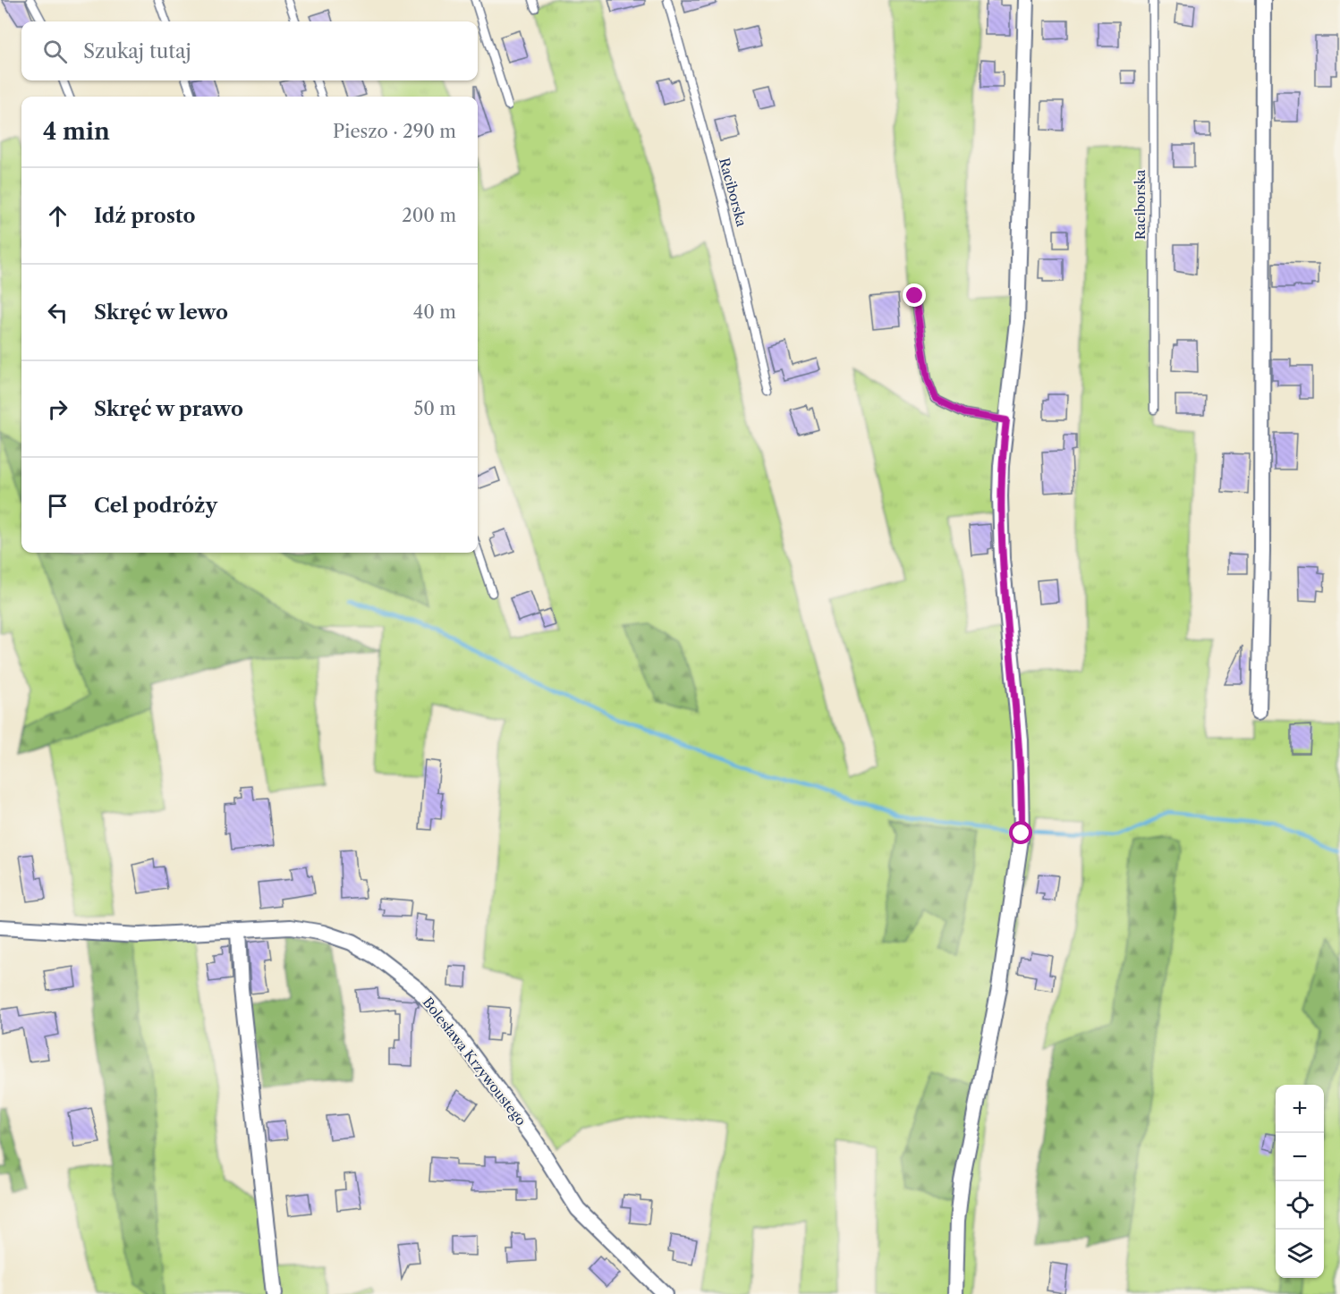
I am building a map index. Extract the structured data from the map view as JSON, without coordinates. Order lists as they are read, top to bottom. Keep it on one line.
{"streets":{"street":["Bolesława Krzywoustego"],"lane":["Raciborska"]},"page":{"search":"Szukaj tutaj","heading":["4 min","Pieszo · 290 m"],"list":[["Idź prosto","200 m"],["Skręć w lewo","40 m"],["Skręć w prawo","50 m"],"Cel podróży"],"map_buttons":["+","−"]}}
